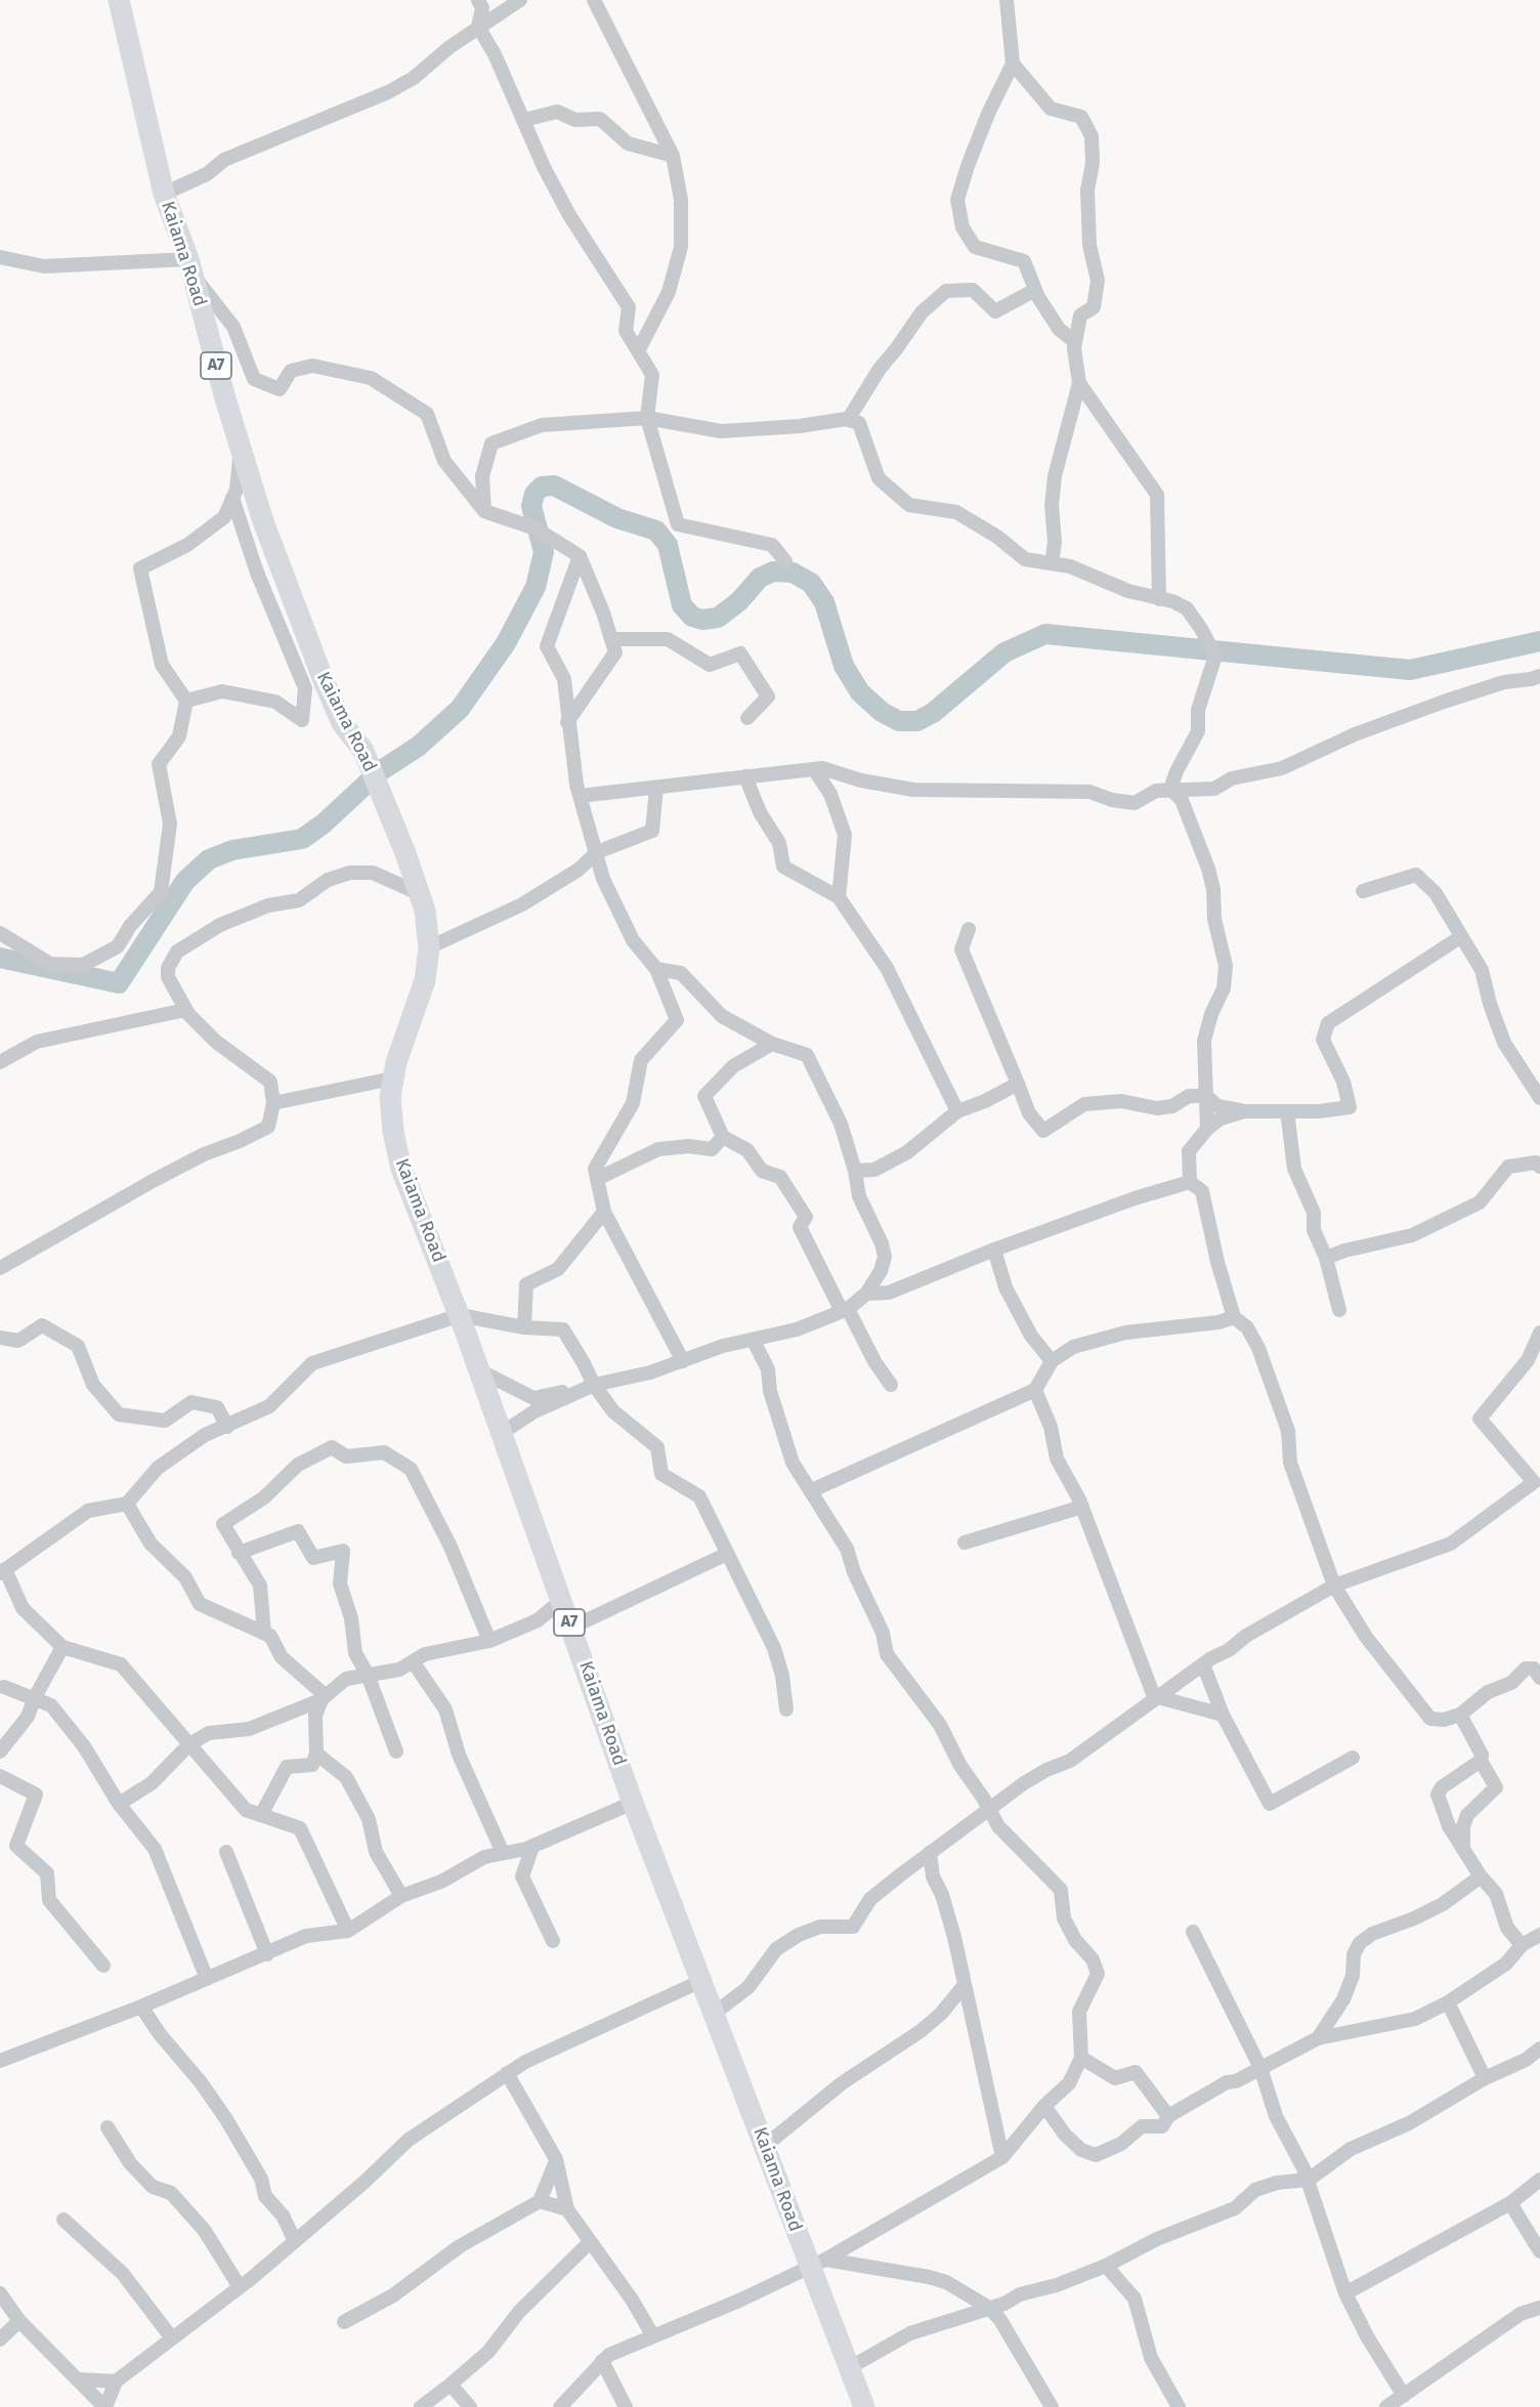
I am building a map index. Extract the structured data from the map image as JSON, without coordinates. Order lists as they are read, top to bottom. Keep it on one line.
{"streets":{"highway":["Kaiama Road","A7"]}}
